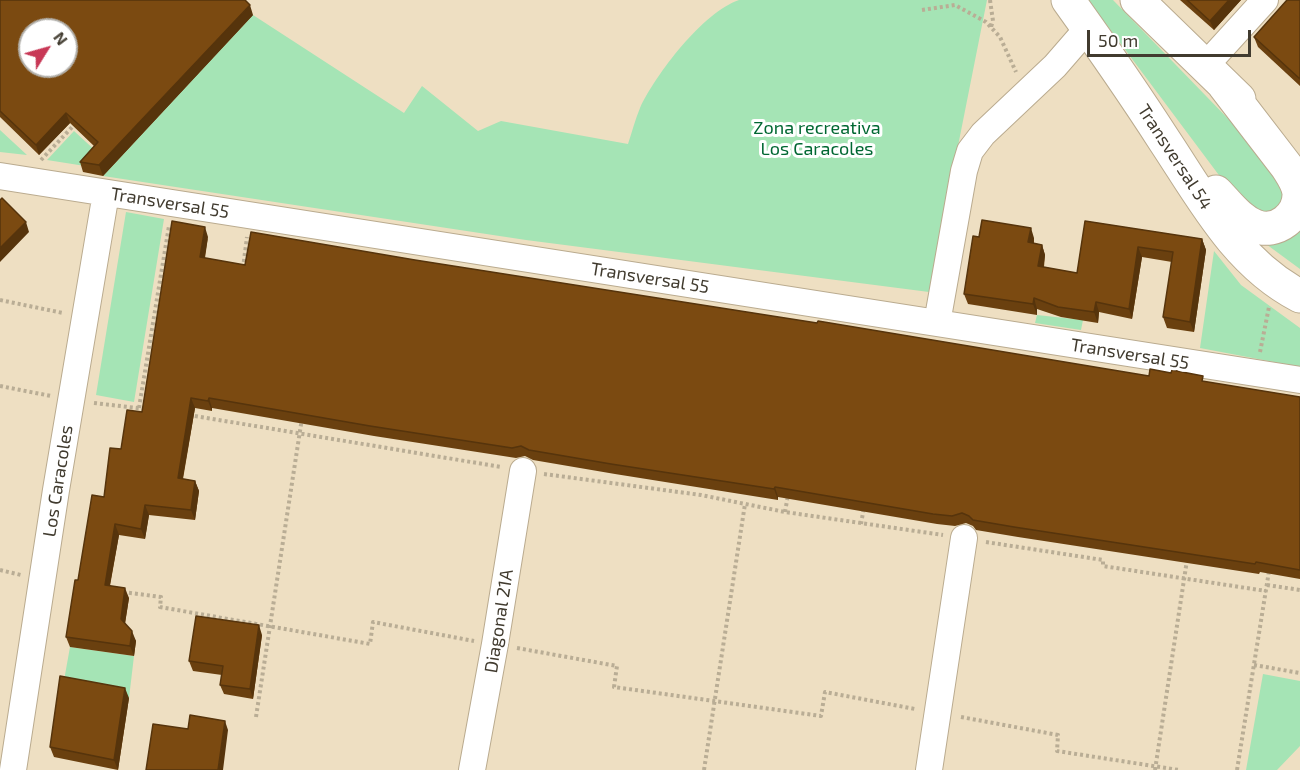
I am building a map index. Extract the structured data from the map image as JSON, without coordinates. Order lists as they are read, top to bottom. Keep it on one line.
{"streets":{"main road":["Transversal 54"],"street":["Transversal 55","Los Caracoles","Diagonal 21A"]},"crossings":[["Transversal 55","Los Caracoles"]],"parks":["Zona recreativa Los Caracoles"],"scale_bar":"50 m","north":"top right"}
